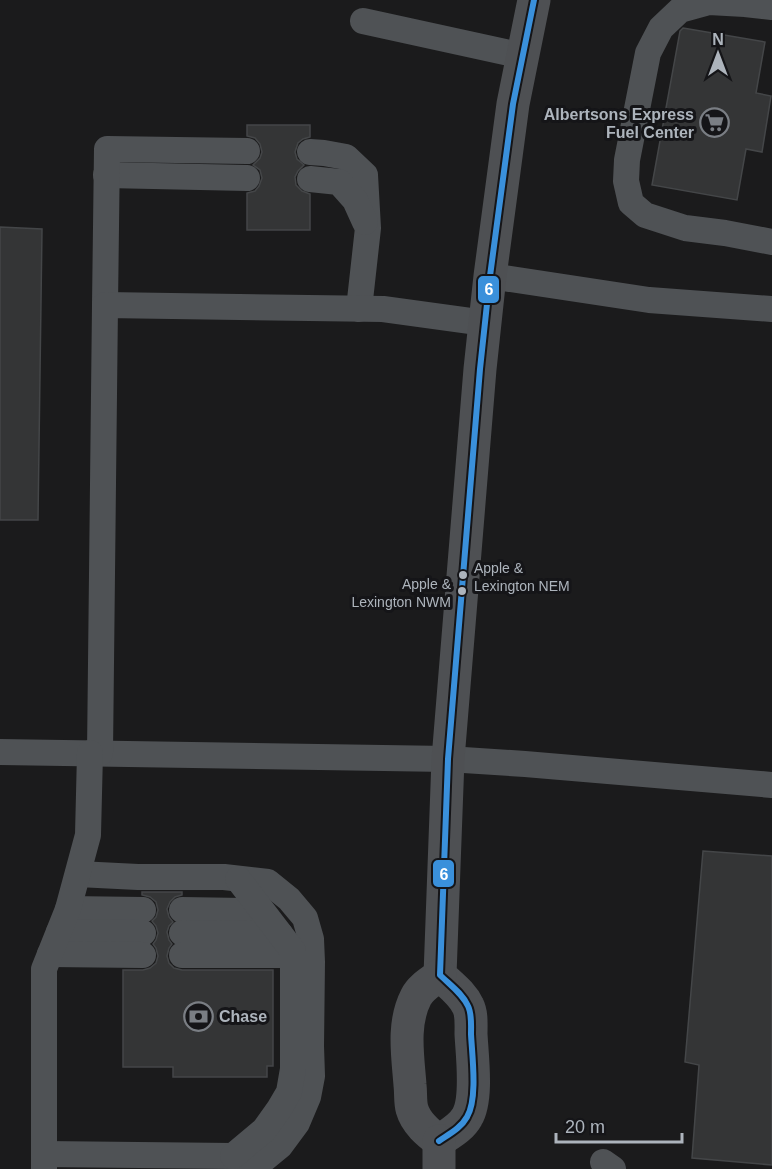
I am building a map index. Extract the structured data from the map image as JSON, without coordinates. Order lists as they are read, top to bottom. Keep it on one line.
{"places":{"supermarket":["Albertsons Express Fuel Center"],"other":["Apple & Lexington NEM","Apple & Lexington NWM"],"bank":["Chase"]},"lines":["transit line 6"],"scale_bar":"20 m","north":"top"}
